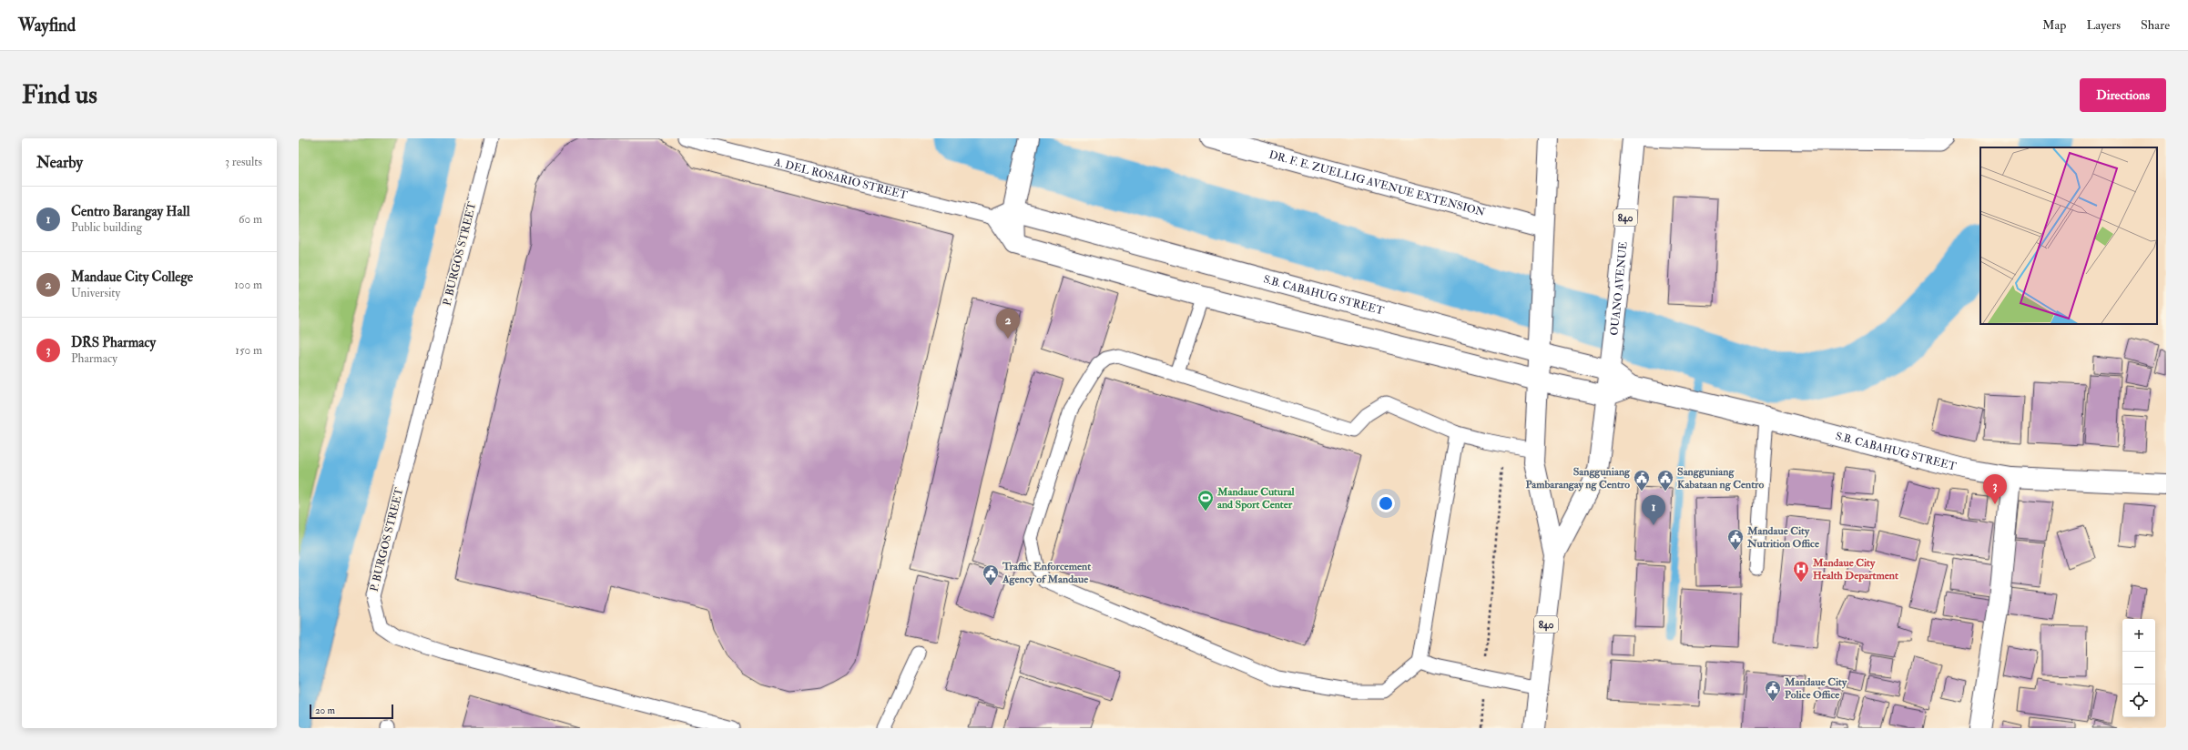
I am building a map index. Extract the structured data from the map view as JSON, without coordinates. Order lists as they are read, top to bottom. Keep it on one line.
{"streets":{"main road":["DR. F. E. ZUELLIG AVENUE EXTENSION","840","OUANO AVENUE","S.B. CABAHUG STREET"],"lane":["A. DEL ROSARIO STREET","P. BURGOS STREET"]},"crossings":[["A. DEL ROSARIO STREET","S.B. CABAHUG STREET"],["DR. F. E. ZUELLIG AVENUE EXTENSION","840"],["840","OUANO AVENUE"],["840","S.B. CABAHUG STREET"],["OUANO AVENUE","S.B. CABAHUG STREET"]],"places":{"public building":["Sangguniang Pambarangay ng Centro","Sangguniang Kabataan ng Centro","Mandaue City Nutrition Office","Traffic Enforcement Agency of Mandaue","Mandaue City Police Office"],"sports":["Mandaue Cutural and Sport Center"],"hospital":["Mandaue City Health Department"]},"scale_bar":"20 m","page":{"header":"Wayfind","nav":["Map","Layers","Share"],"buttons":"Directions","title":"Find us","heading":["Nearby","3 results"],"list":[{"mark":"1","name":"Centro Barangay Hall","note":"Public building","value":"60 m"},{"mark":"2","name":"Mandaue City College","note":"University","value":"100 m"},{"mark":"3","name":"DRS Pharmacy","note":"Pharmacy","value":"150 m"}],"pins":["2","3","1"],"map_buttons":["+","−"],"scale":"20 m"}}
